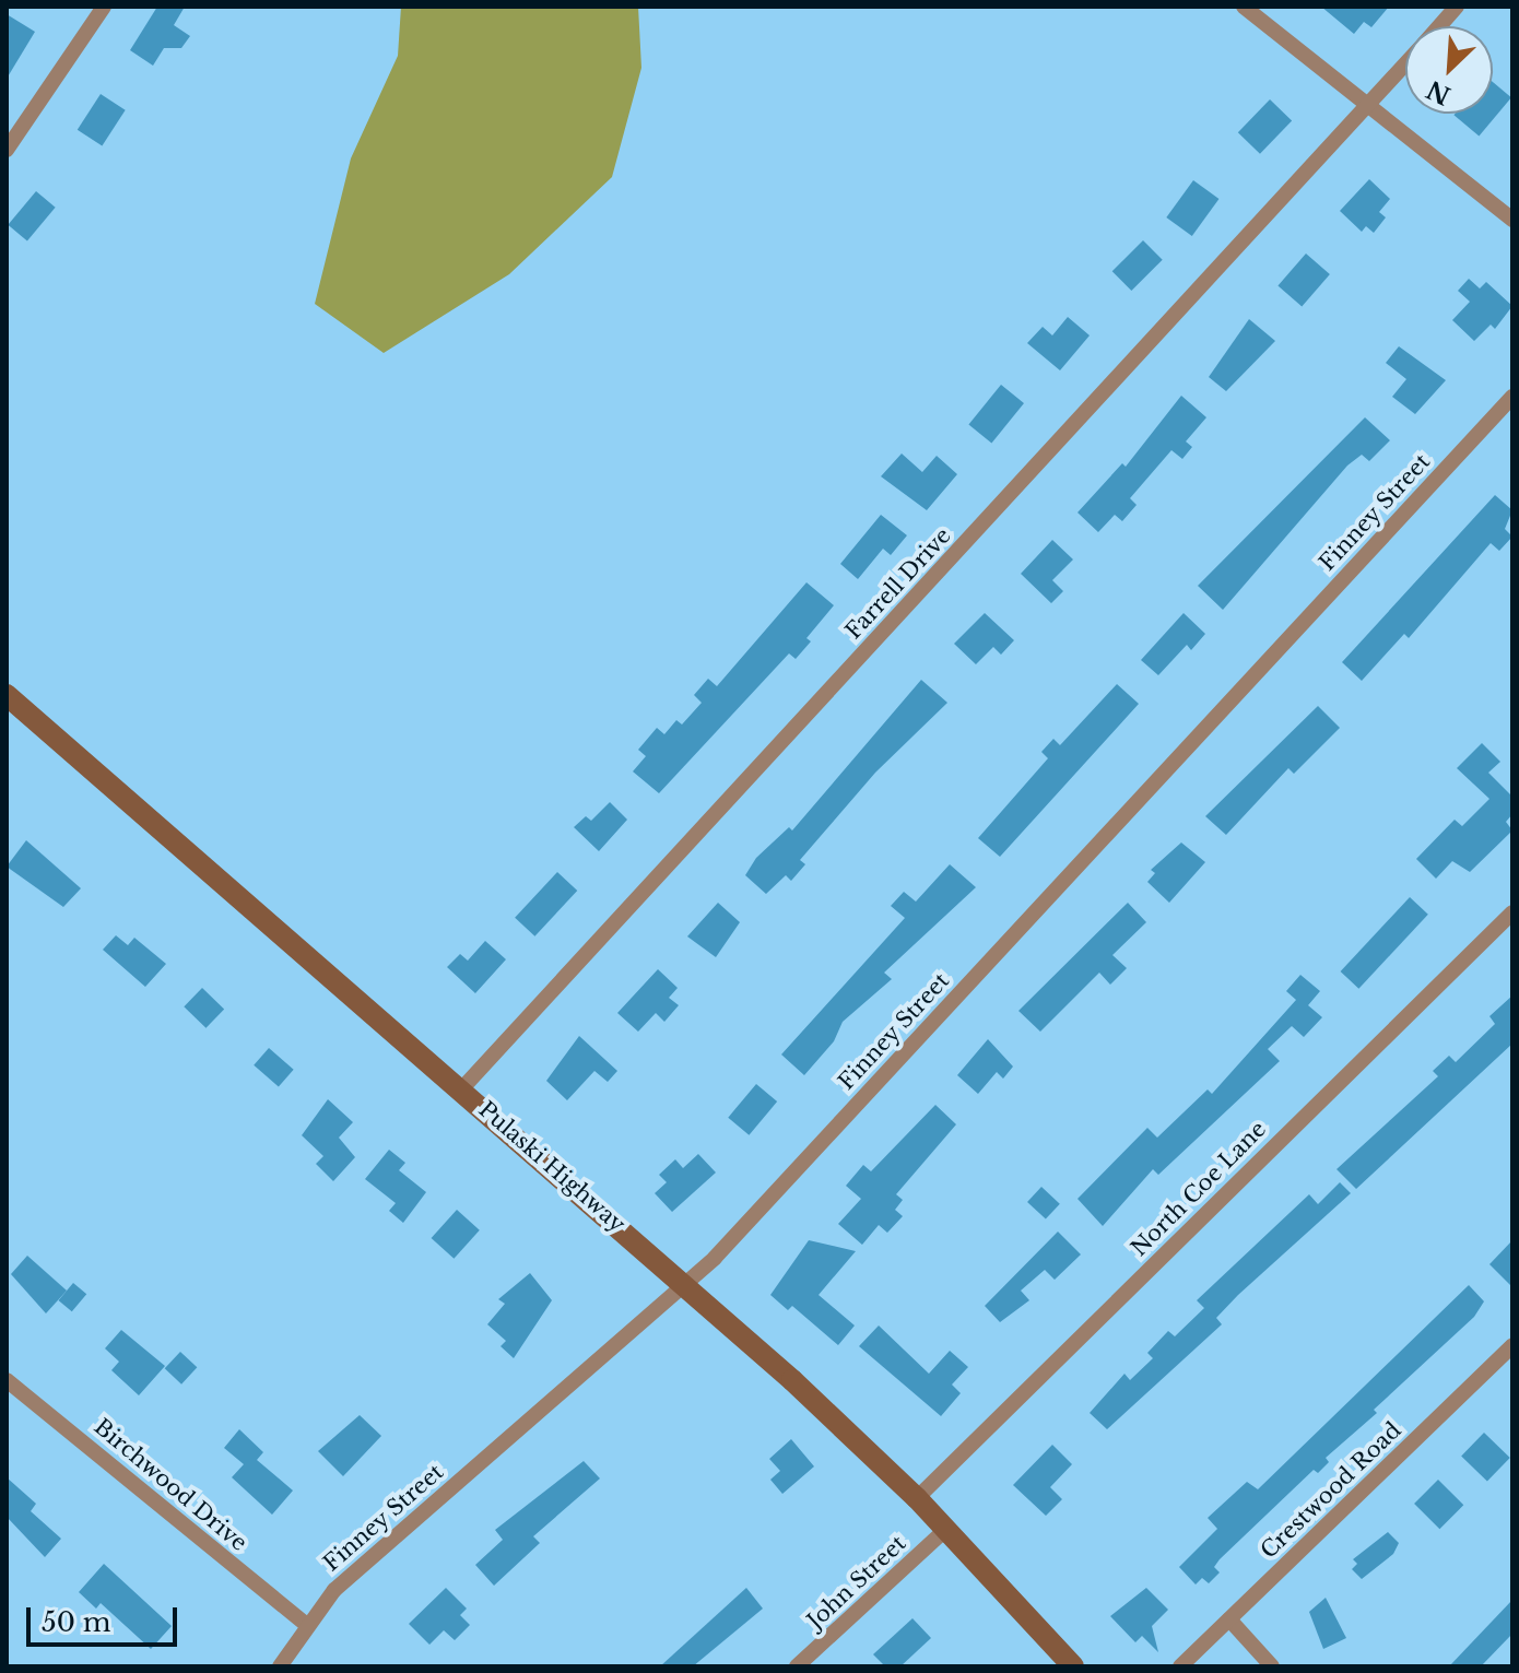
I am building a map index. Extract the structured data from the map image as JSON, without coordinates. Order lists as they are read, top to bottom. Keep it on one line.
{"streets":{"main road":["Pulaski Highway"],"street":["Finney Street","Farrell Drive","North Coe Lane","Birchwood Drive","Crestwood Road","John Street"]},"crossings":[["Finney Street","Pulaski Highway"],["Finney Street","Birchwood Drive"],["Farrell Drive","Pulaski Highway"],["Pulaski Highway","North Coe Lane"],["Pulaski Highway","John Street"]],"scale_bar":"50 m","north":"bottom left"}
